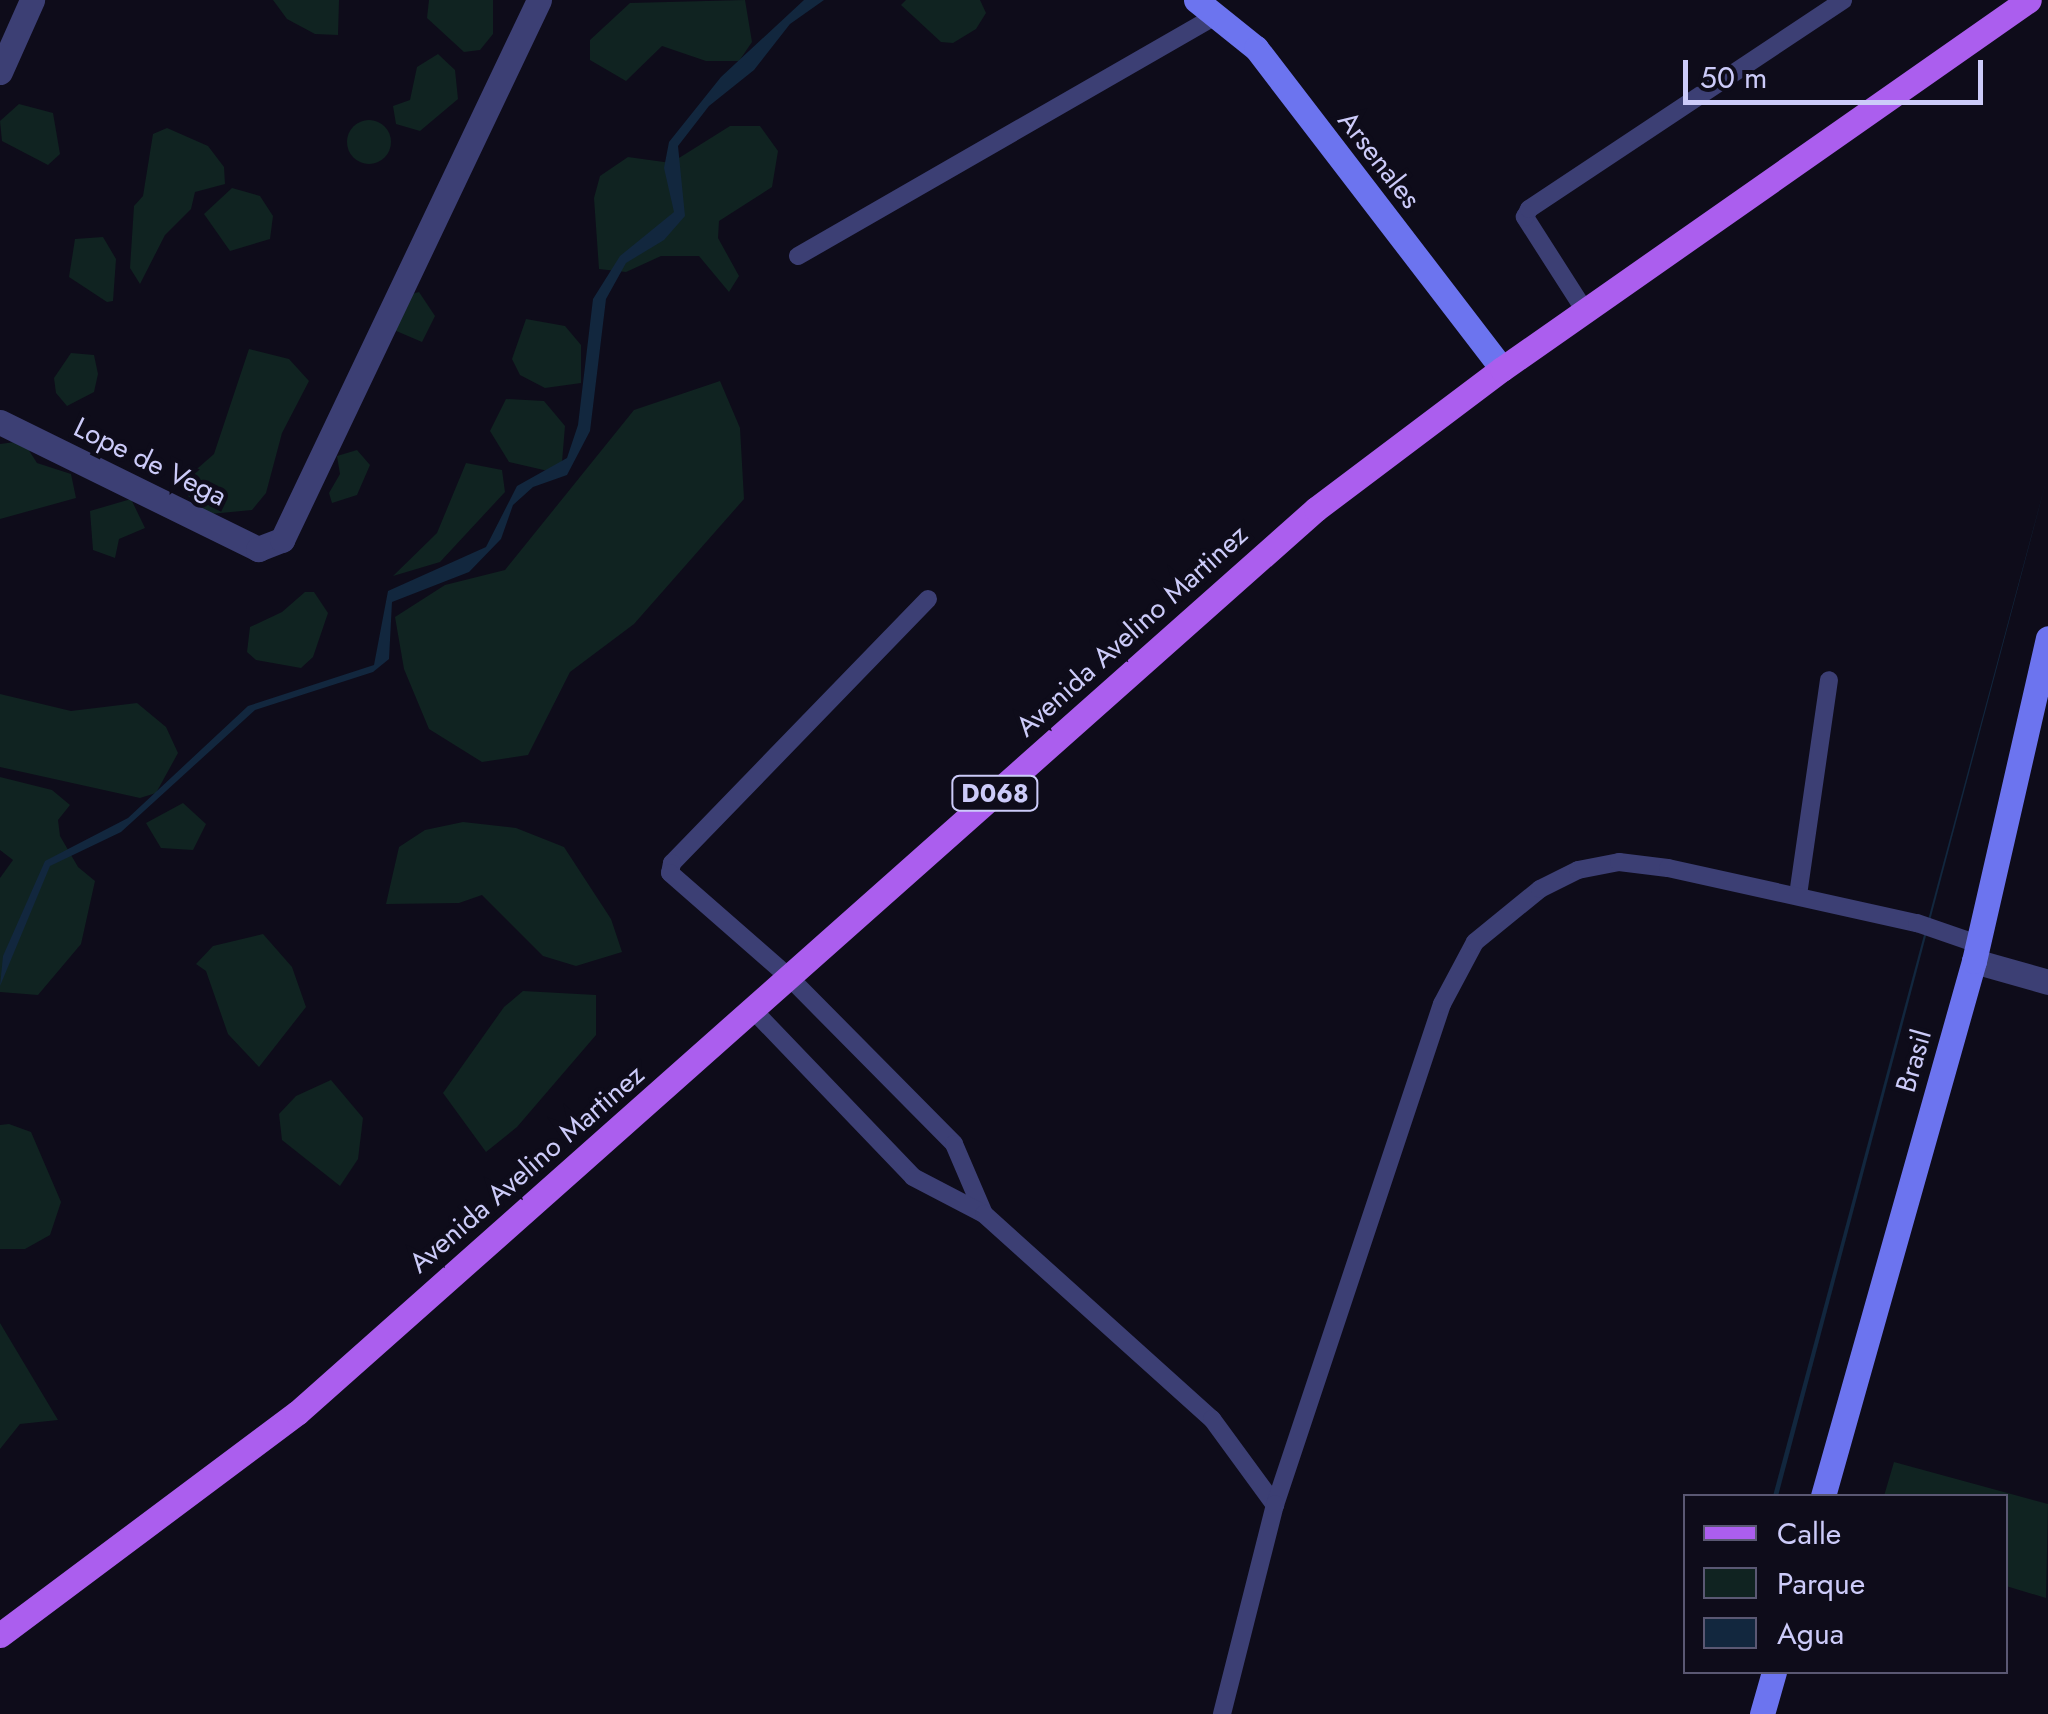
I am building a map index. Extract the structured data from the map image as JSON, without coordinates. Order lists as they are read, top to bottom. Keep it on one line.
{"streets":{"main road":["Arsenales","Avenida Avelino Martinez","D068","Brasil"],"street":["Lope de Vega"]},"crossings":[["Arsenales","Avenida Avelino Martinez"]],"legend":["Calle","Parque","Agua"],"scale_bar":"50 m"}
